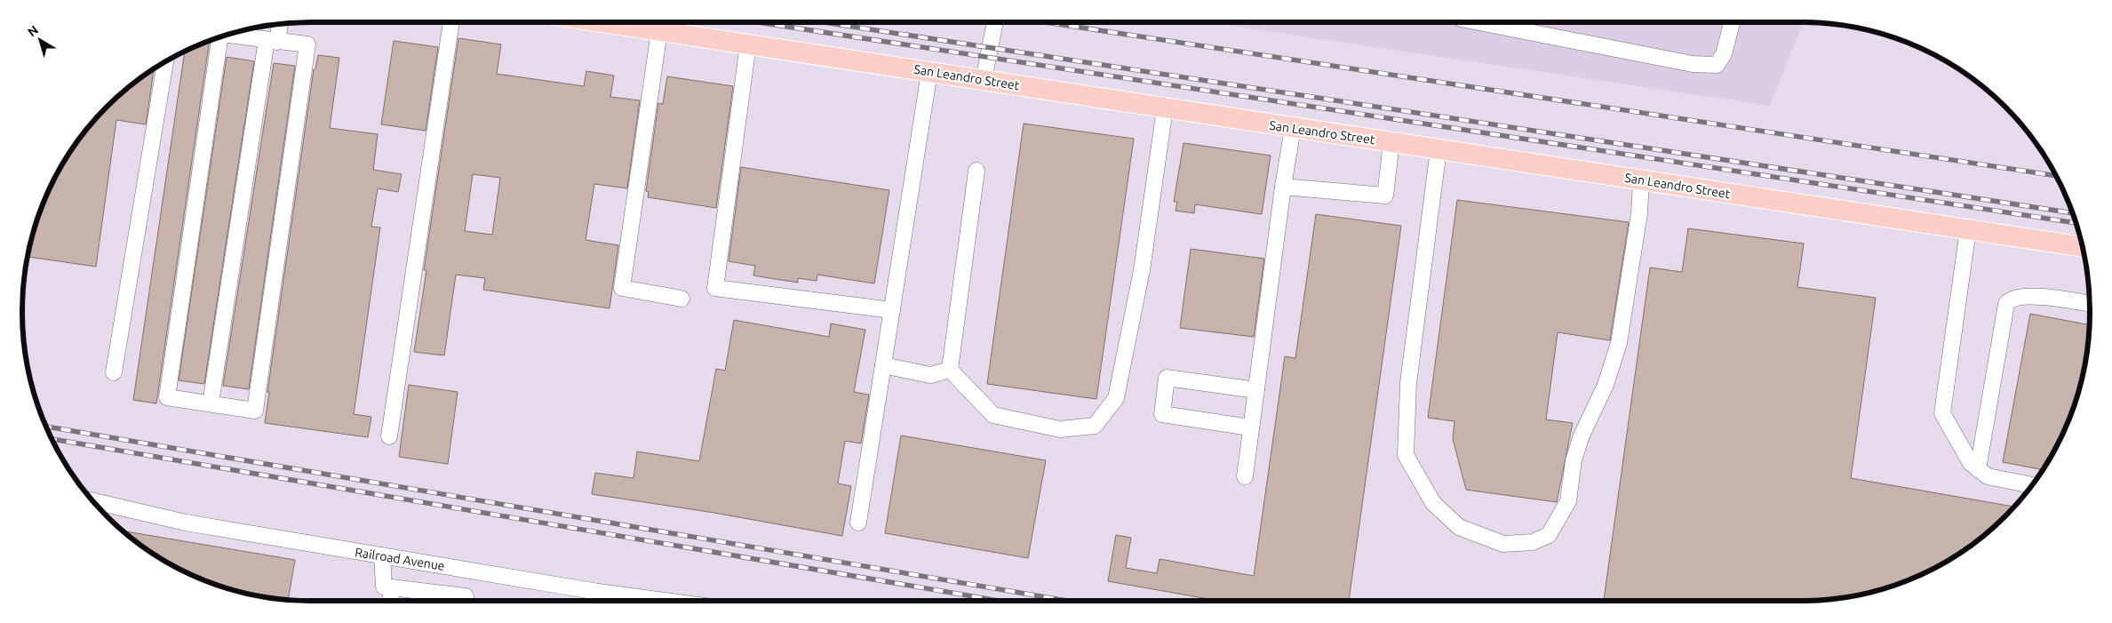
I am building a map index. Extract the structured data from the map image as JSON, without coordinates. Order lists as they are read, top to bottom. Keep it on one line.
{"streets":{"main road":["San Leandro Street"],"street":["Railroad Avenue"]},"north":"top left"}
